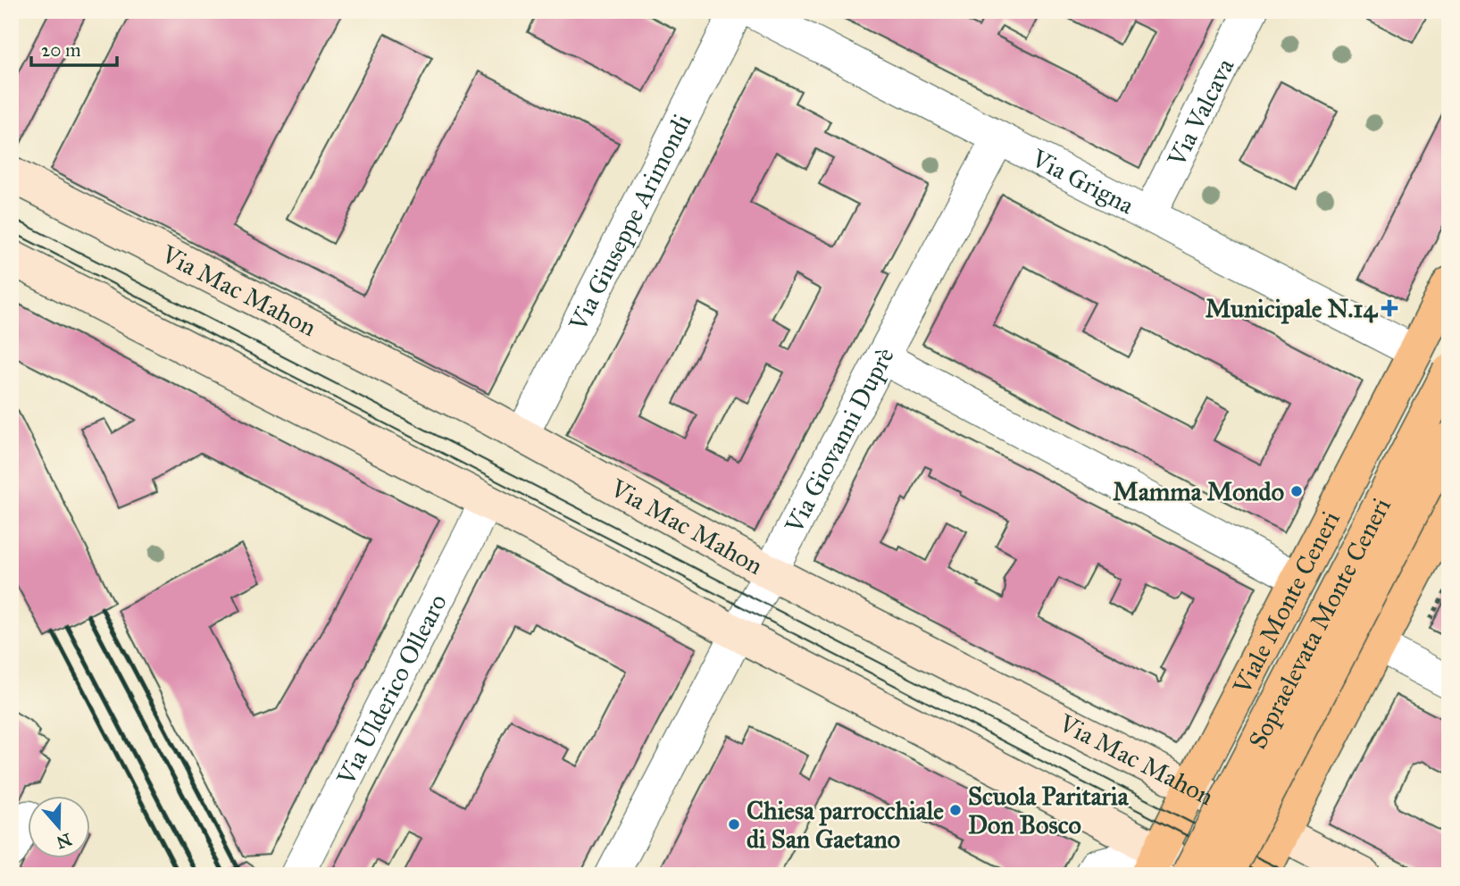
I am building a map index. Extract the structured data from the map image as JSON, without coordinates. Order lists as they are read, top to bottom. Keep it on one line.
{"streets":{"main road":["Via Mac Mahon","Viale Monte Ceneri","Sopraelevata Monte Ceneri"],"street":["Via Valcava","Via Grigna","Via Giuseppe Arimondi","Via Giovanni Duprè","Via Ulderico Ollearo"]},"crossings":[["Via Valcava","Via Grigna"],["Via Grigna","Via Giovanni Duprè"],["Via Grigna","Viale Monte Ceneri"],["Via Giuseppe Arimondi","Via Mac Mahon"],["Via Mac Mahon","Via Giovanni Duprè"],["Via Mac Mahon","Viale Monte Ceneri"]],"places":{"health":["Municipale N.14"],"other":["Mamma Mondo","Scuola Paritaria Don Bosco","Chiesa parrocchiale di San Gaetano"]},"scale_bar":"20 m","north":"bottom"}
